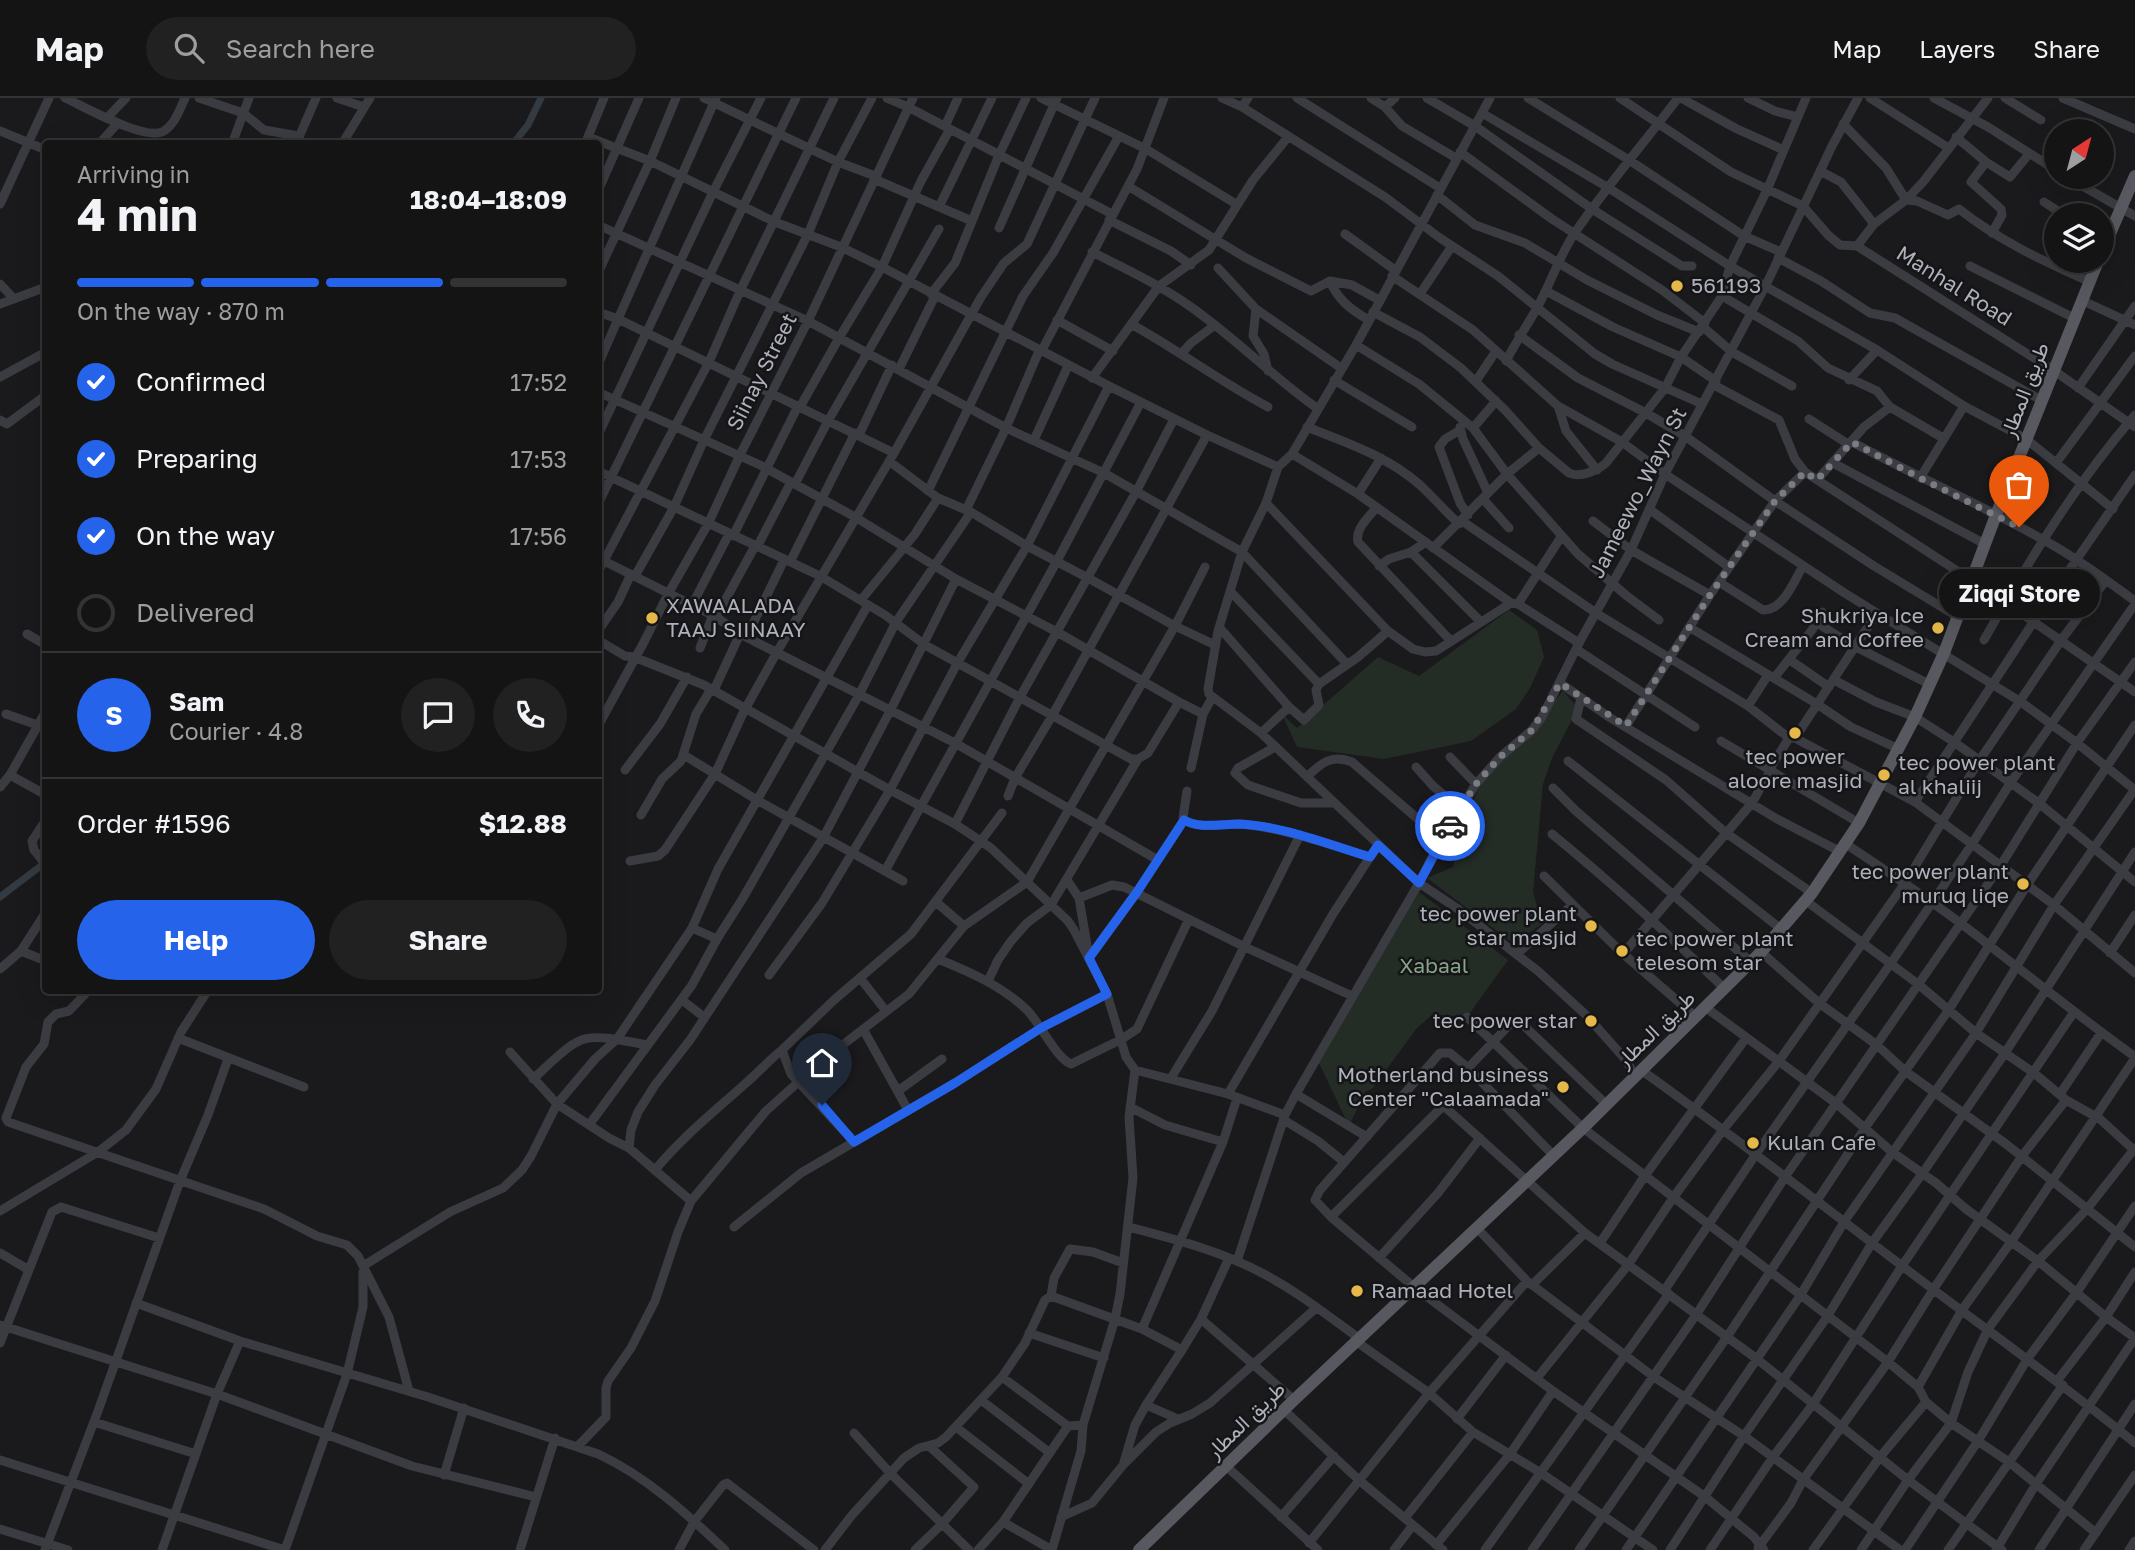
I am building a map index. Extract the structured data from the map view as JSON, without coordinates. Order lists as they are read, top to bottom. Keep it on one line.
{"streets":{"main road":["طريق المطار"],"street":["Manhal Road","Siinay Street","Jameewo_Wayn St"]},"crossings":[["Manhal Road","طريق المطار"],["Manhal Road","Jameewo_Wayn St"]],"parks":["Xabaal"],"places":["561193","Ziqqi Store","XAWAALADA TAAJ SIINAAY","Shukriya Ice Cream and Coffee","tec power aloore masjid","tec power plant al khaliij","tec power plant muruq liqe","tec power plant star masjid","tec power plant telesom star","tec power star","Motherland business Center \"Calaamada\"","Kulan Cafe","Ramaad Hotel"],"north":"top right","page":{"header":"Map","search":"Search here","nav":["Map","Layers","Share"],"heading":["4 min","Arriving in","18:04–18:09"],"panel":["Sam","Courier · 4.8","Order #1596","$12.88"],"bar":"On the way · 870 m","list":[["Confirmed","17:52"],["Preparing","17:53"],["On the way","17:56"],"Delivered"],"bubble":"Ziqqi Store","round":"S","buttons":["Help","Share"]}}
